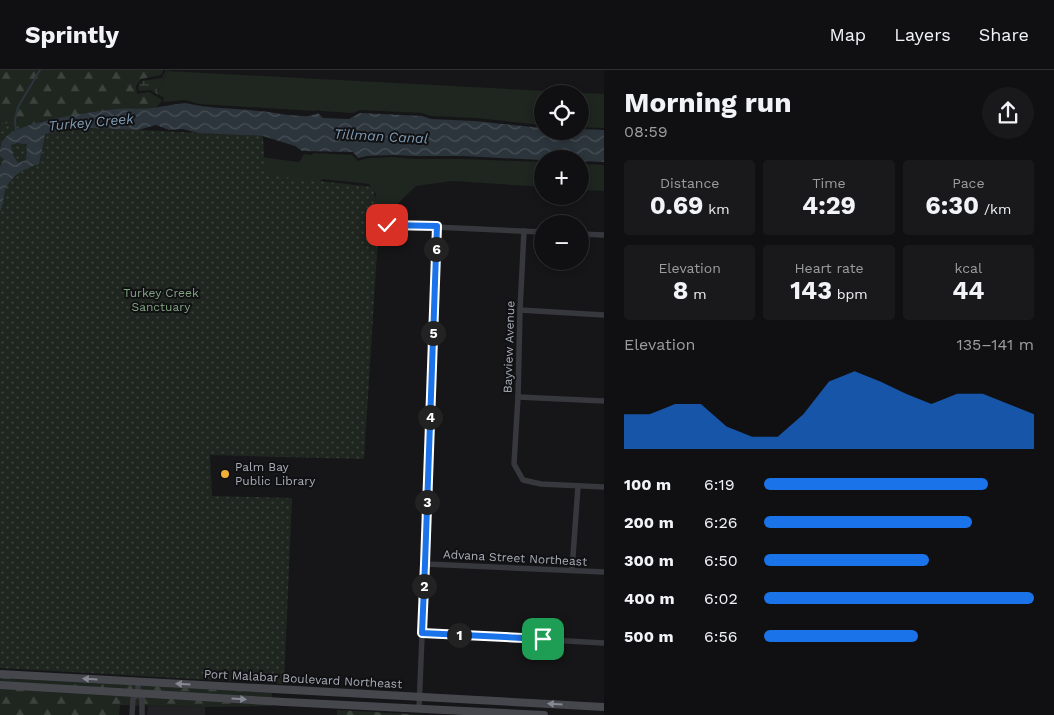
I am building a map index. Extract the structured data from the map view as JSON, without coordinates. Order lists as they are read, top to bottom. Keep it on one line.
{"streets":{"street":["Bayview Avenue","Advana Street Northeast","Port Malabar Boulevard Northeast"]},"water":["Turkey Creek","Tillman Canal"],"parks":["Turkey Creek Sanctuary"],"places":["Palm Bay Public Library"],"page":{"header":"Sprintly","nav":["Map","Layers","Share"],"heading":["Morning run","08:59"],"map_buttons":["+","−"],"stats":[["Distance","0.69 km"],["Time","4:29"],["Pace","6:30 /km"],["Elevation","8 m"],["Heart rate","143 bpm"],["kcal","44"]],"pins":["6","5","4","3","2","1"],"chart":["Elevation","135–141 m"],"list":[{"name":"100 m","note":"6:19"},{"name":"200 m","note":"6:26"},{"name":"300 m","note":"6:50"},{"name":"400 m","note":"6:02"},{"name":"500 m","note":"6:56"}]}}
